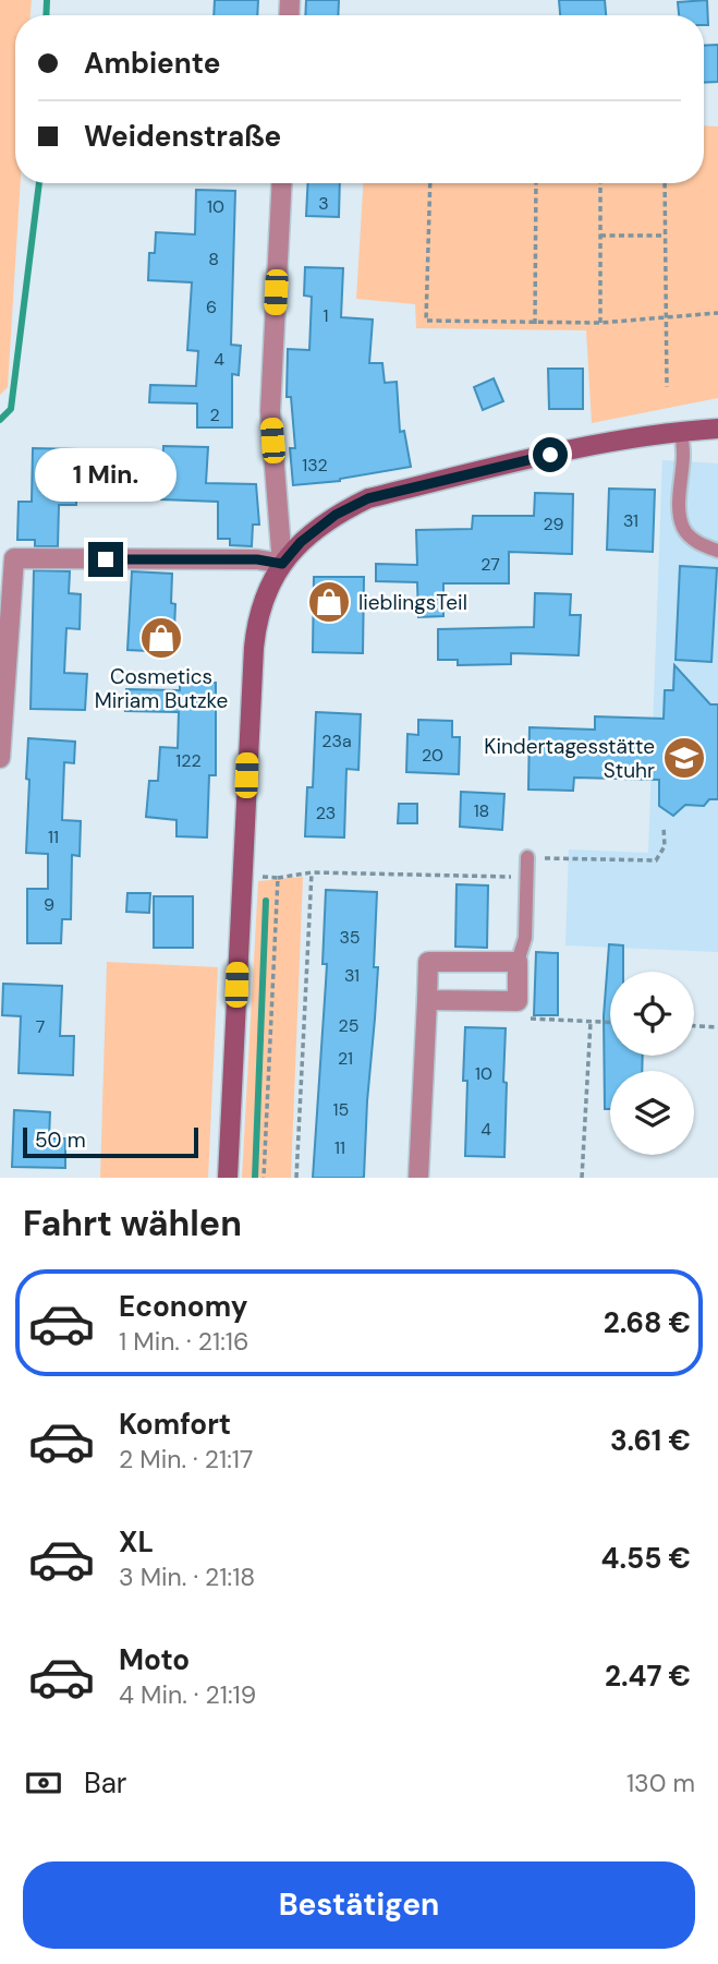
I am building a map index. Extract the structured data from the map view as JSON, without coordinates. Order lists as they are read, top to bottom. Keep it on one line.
{"places":{"shop":["lieblingsTeil","Cosmetics Miriam Butzke"],"school or university":["Kindertagesstätte Stuhr"]},"house_numbers":["3","10","8","6","1","4","2","132","31","29","27","23a","20","122","18","23","11","9","35","31","25","7","21","10","15","4","11"],"scale_bar":"50 m","page":{"banner":["Ambiente","Weidenstraße"],"bubble":"1 Min.","scale":"50 m","heading":"Fahrt wählen","list":[{"name":"Economy","note":"1 Min. · 21:16","value":"2.68 €"},{"name":"Komfort","note":"2 Min. · 21:17","value":"3.61 €"},{"name":"XL","note":"3 Min. · 21:18","value":"4.55 €"},{"name":"Moto","note":"4 Min. · 21:19","value":"2.47 €"}],"pay":["Bar","130 m"],"buttons":"Bestätigen"}}
